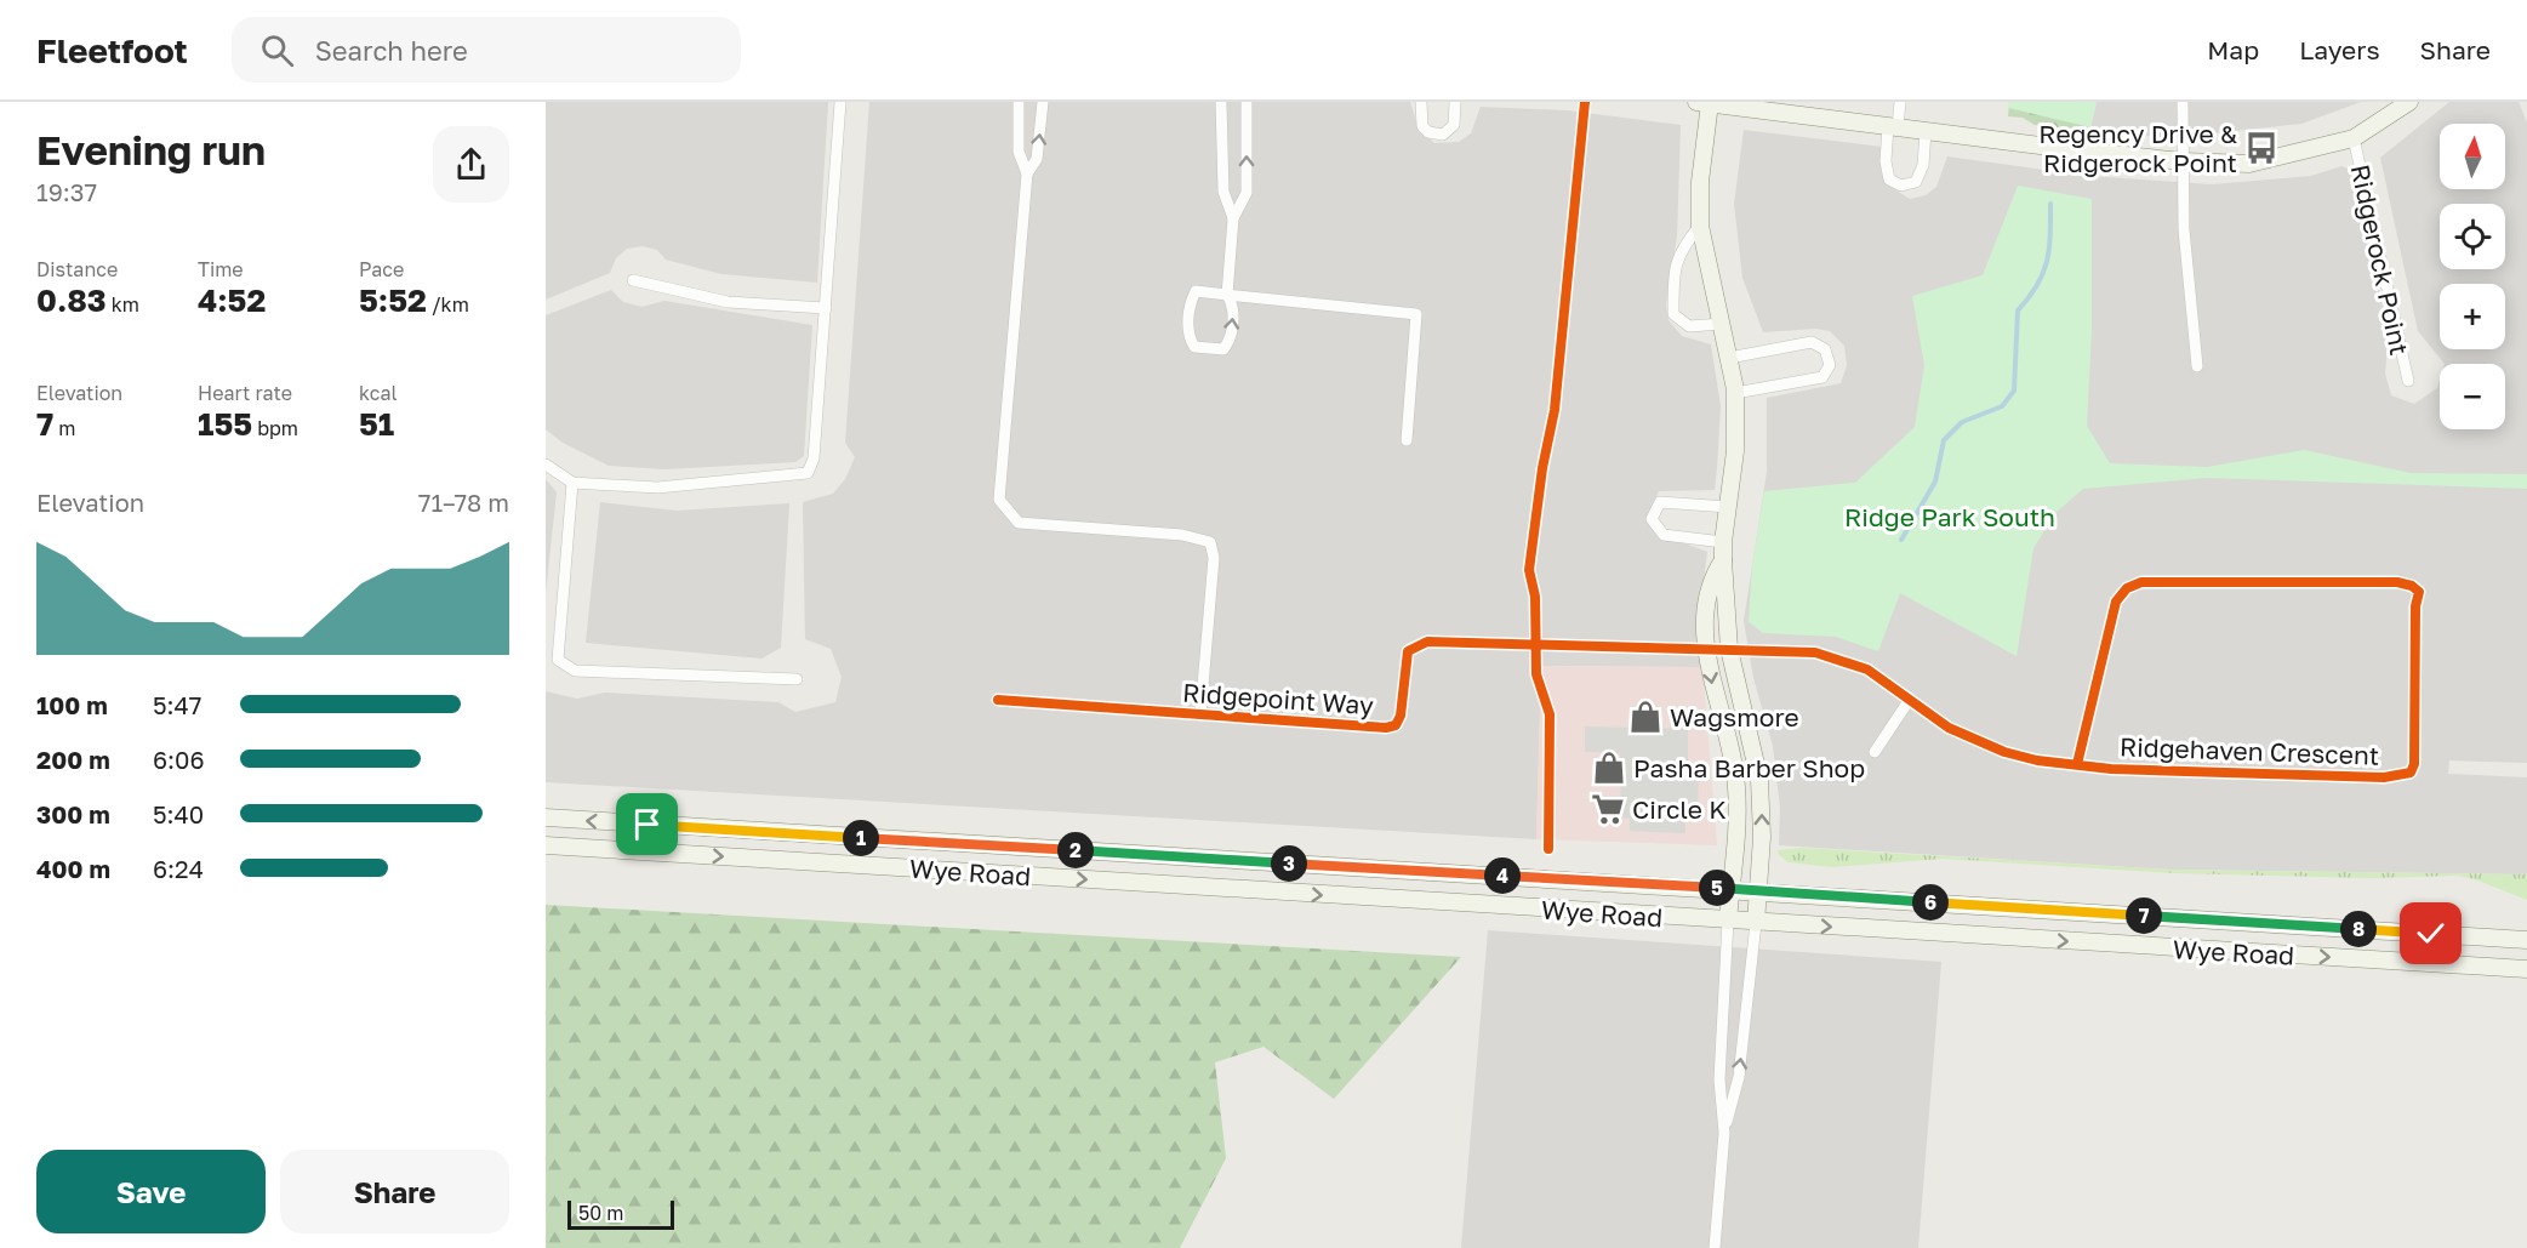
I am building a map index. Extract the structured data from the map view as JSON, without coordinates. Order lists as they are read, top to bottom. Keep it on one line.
{"streets":{"main road":["Wye Road"],"street":["Ridgerock Point","Ridgepoint Way","Ridgehaven Crescent"]},"crossings":[["Ridgepoint Way","Ridgehaven Crescent"]],"parks":["Ridge Park South"],"places":{"bus stop":["Regency Drive & Ridgerock Point"],"shop":["Wagsmore","Pasha Barber Shop"],"supermarket":["Circle K"]},"scale_bar":"50 m","north":"top","page":{"header":"Fleetfoot","search":"Search here","nav":["Map","Layers","Share"],"heading":["Evening run","19:37"],"map_buttons":["+","−"],"stats":[["Distance","0.83 km"],["Time","4:52"],["Pace","5:52 /km"],["Elevation","7 m"],["Heart rate","155 bpm"],["kcal","51"]],"chart":["Elevation","71–78 m"],"list":[{"name":"100 m","note":"5:47"},{"name":"200 m","note":"6:06"},{"name":"300 m","note":"5:40"},{"name":"400 m","note":"6:24"}],"pins":["1","2","3","4","5","6","7","8"],"buttons":["Save","Share"],"scale":"50 m"}}
